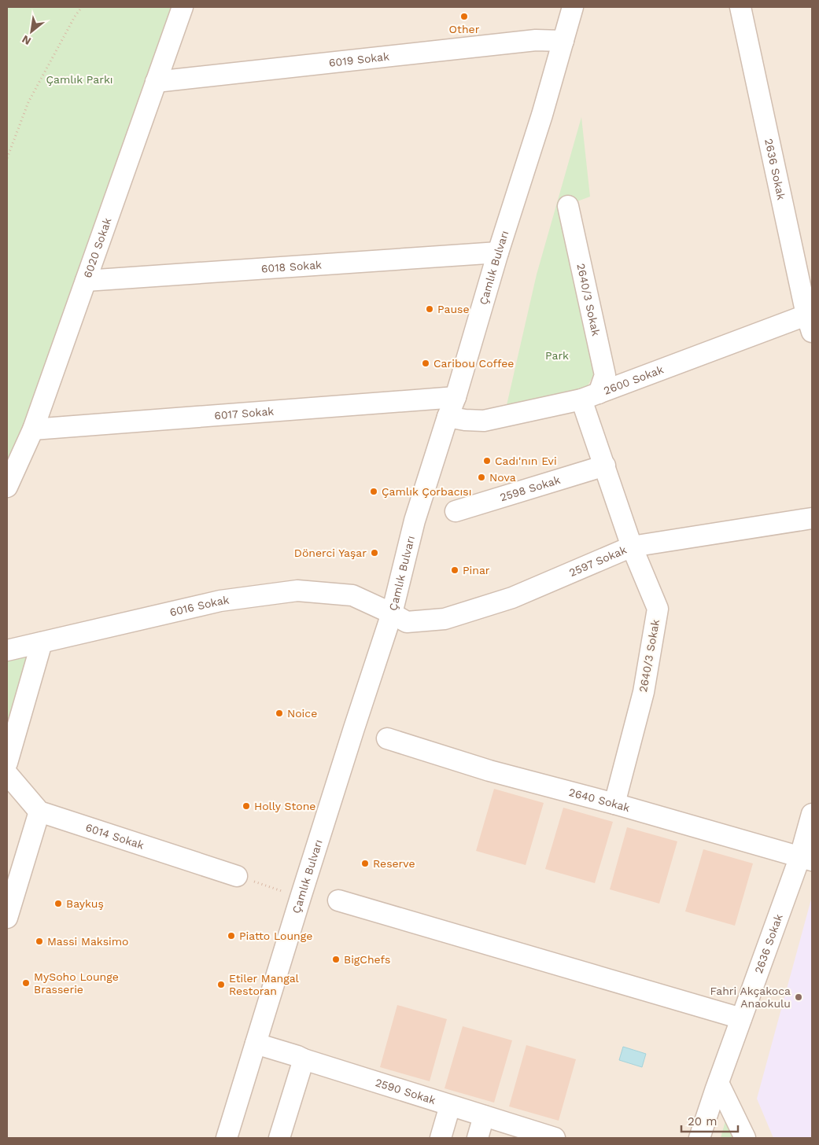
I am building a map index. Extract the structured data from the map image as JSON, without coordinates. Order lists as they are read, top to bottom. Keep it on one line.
{"streets":{"street":["6019 Sokak","2636 Sokak","6020 Sokak","6018 Sokak","Çamlık Bulvarı","2640/3 Sokak","2600 Sokak","6017 Sokak","2598 Sokak","2597 Sokak","6016 Sokak","2640 Sokak","6014 Sokak","2590 Sokak"]},"crossings":[["6019 Sokak","6020 Sokak"],["6019 Sokak","Çamlık Bulvarı"],["2636 Sokak","2600 Sokak"],["2636 Sokak","2640 Sokak"],["6020 Sokak","6018 Sokak"],["6020 Sokak","6017 Sokak"],["6018 Sokak","Çamlık Bulvarı"],["Çamlık Bulvarı","2600 Sokak"],["Çamlık Bulvarı","6017 Sokak"],["Çamlık Bulvarı","2597 Sokak"],["Çamlık Bulvarı","6016 Sokak"],["Çamlık Bulvarı","2590 Sokak"],["2640/3 Sokak","2600 Sokak"],["2640/3 Sokak","2598 Sokak"],["2640/3 Sokak","2597 Sokak"],["2640/3 Sokak","2640 Sokak"],["2597 Sokak","6016 Sokak"]],"parks":["Çamlık Parkı","Park"],"places":["Other","Pause","Caribou Coffee","Cadı'nın Evi","Nova","Çamlık Çorbacısı","Dönerci Yaşar","Pinar","Noice","Holly Stone","Reserve","Baykuş","Piatto Lounge","Massi Maksimo","BigChefs","MySoho Lounge Brasserie","Etiler Mangal Restoran","Fahri Akçakoca Anaokulu"],"scale_bar":"20 m","north":"bottom left"}
